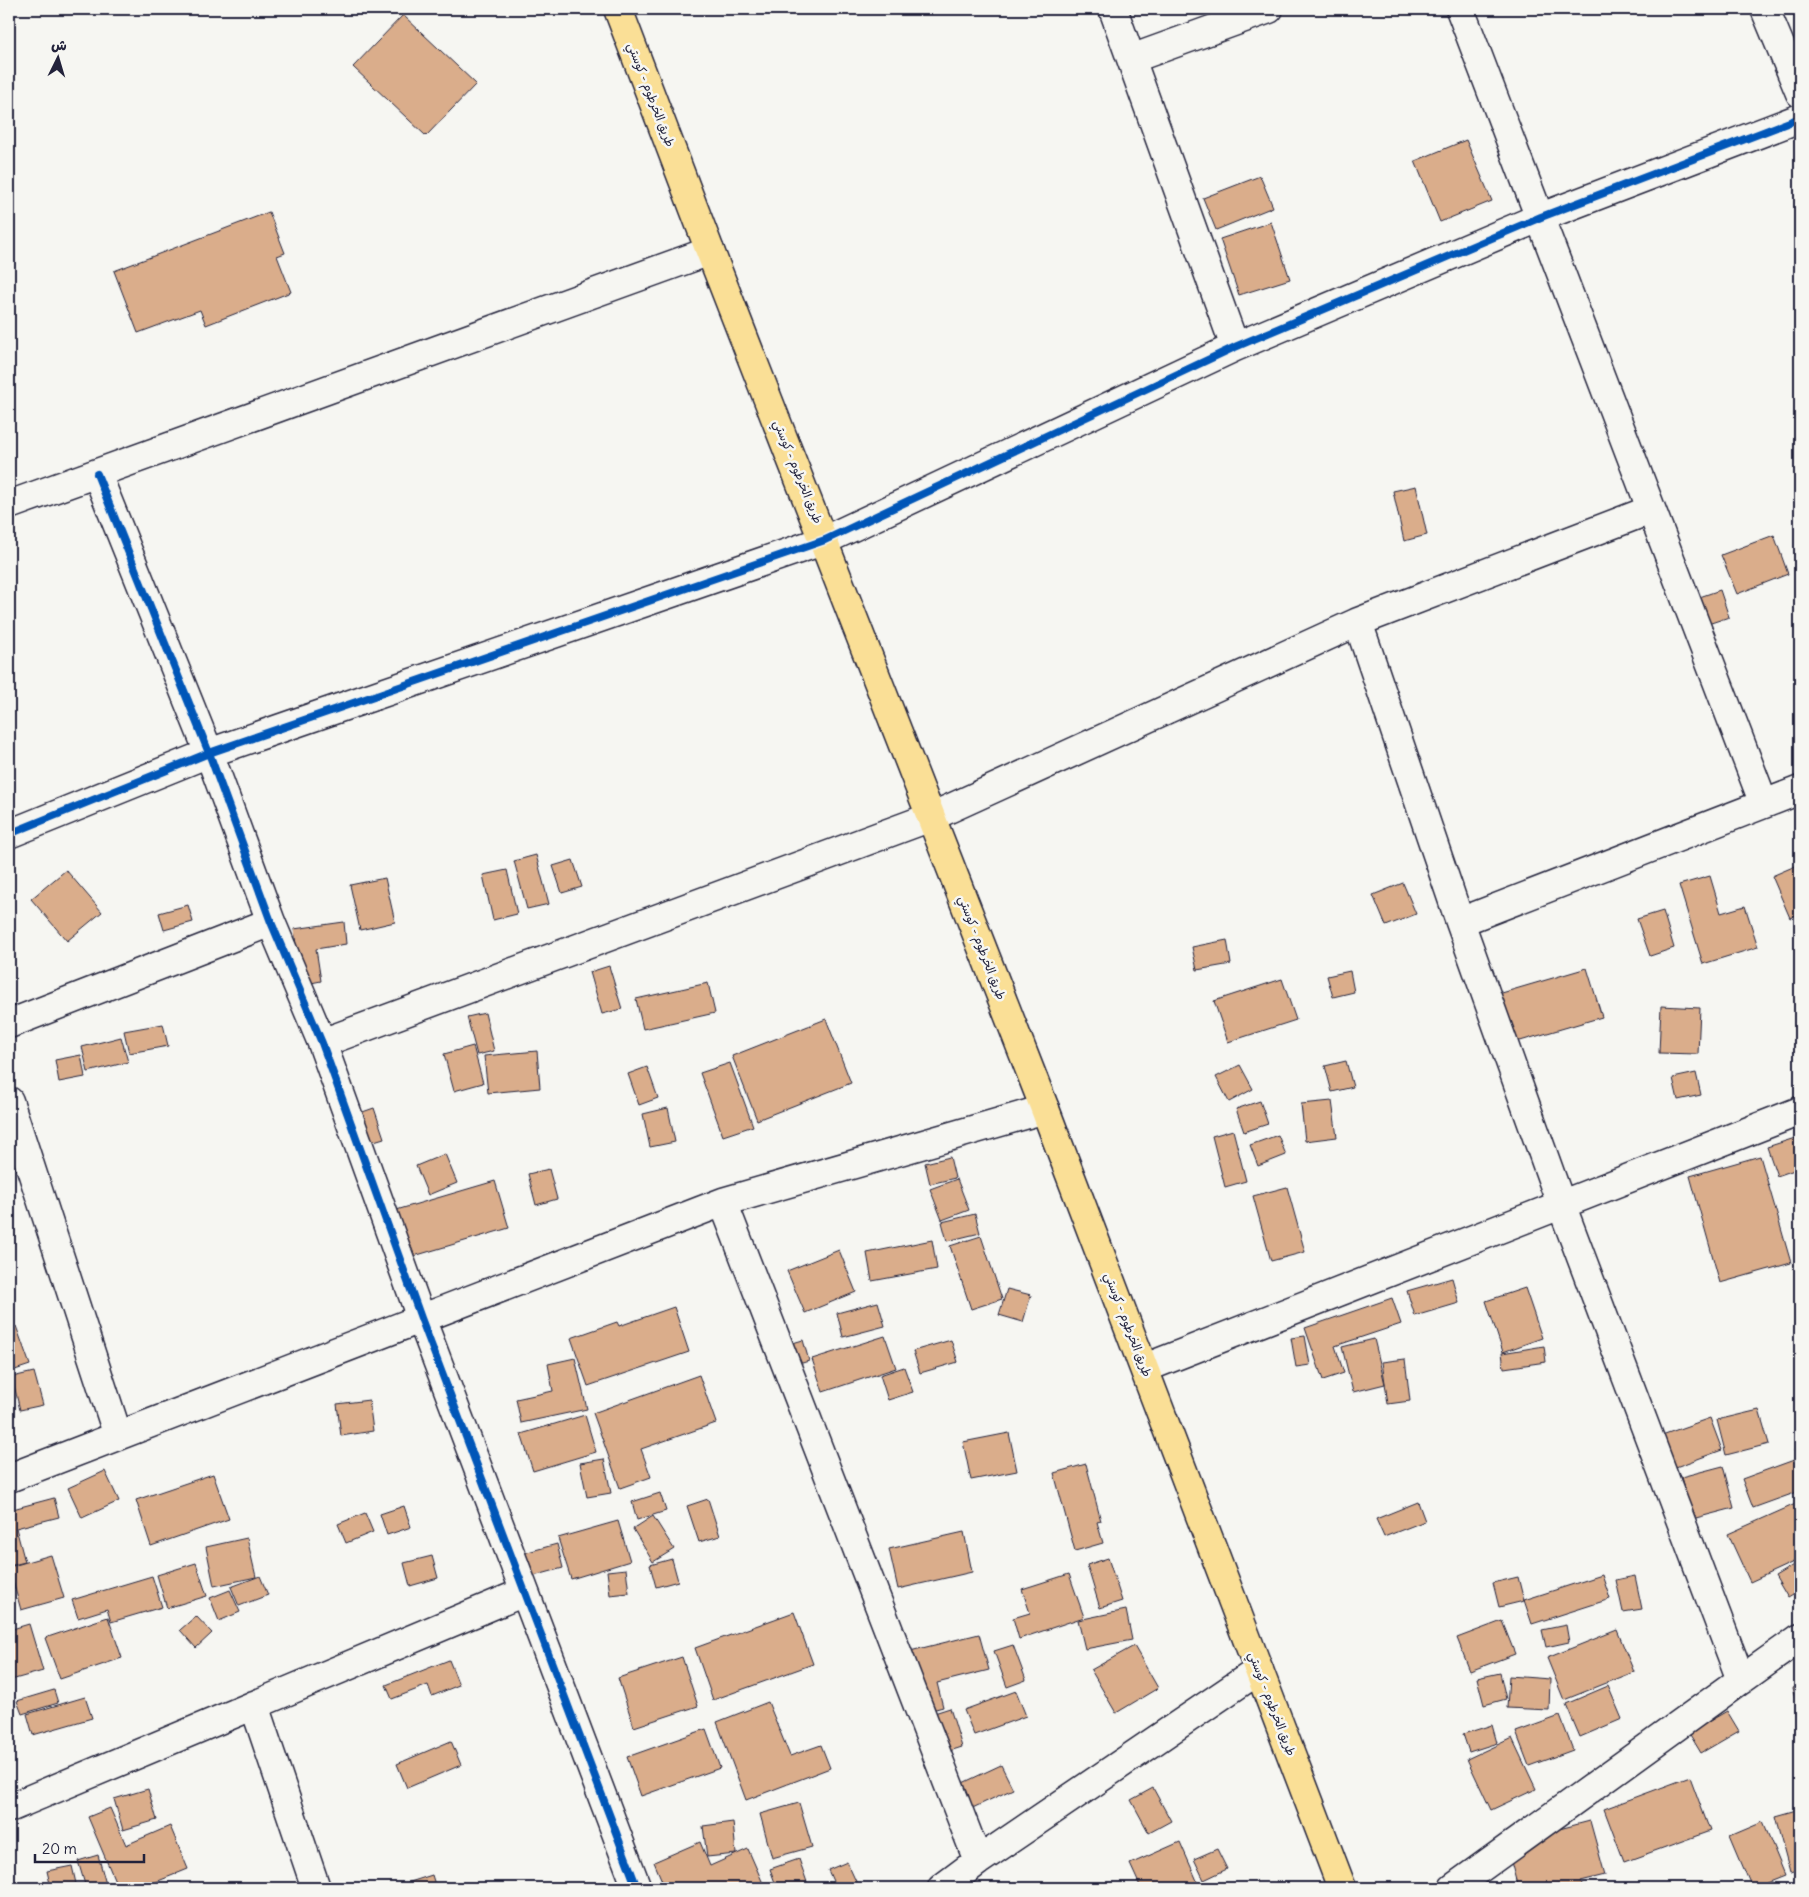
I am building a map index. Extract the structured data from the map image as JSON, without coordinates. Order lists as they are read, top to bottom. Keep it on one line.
{"streets":{"highway":["طريق الخرطوم - كوستي"]},"scale_bar":"20 m","north":"top"}
